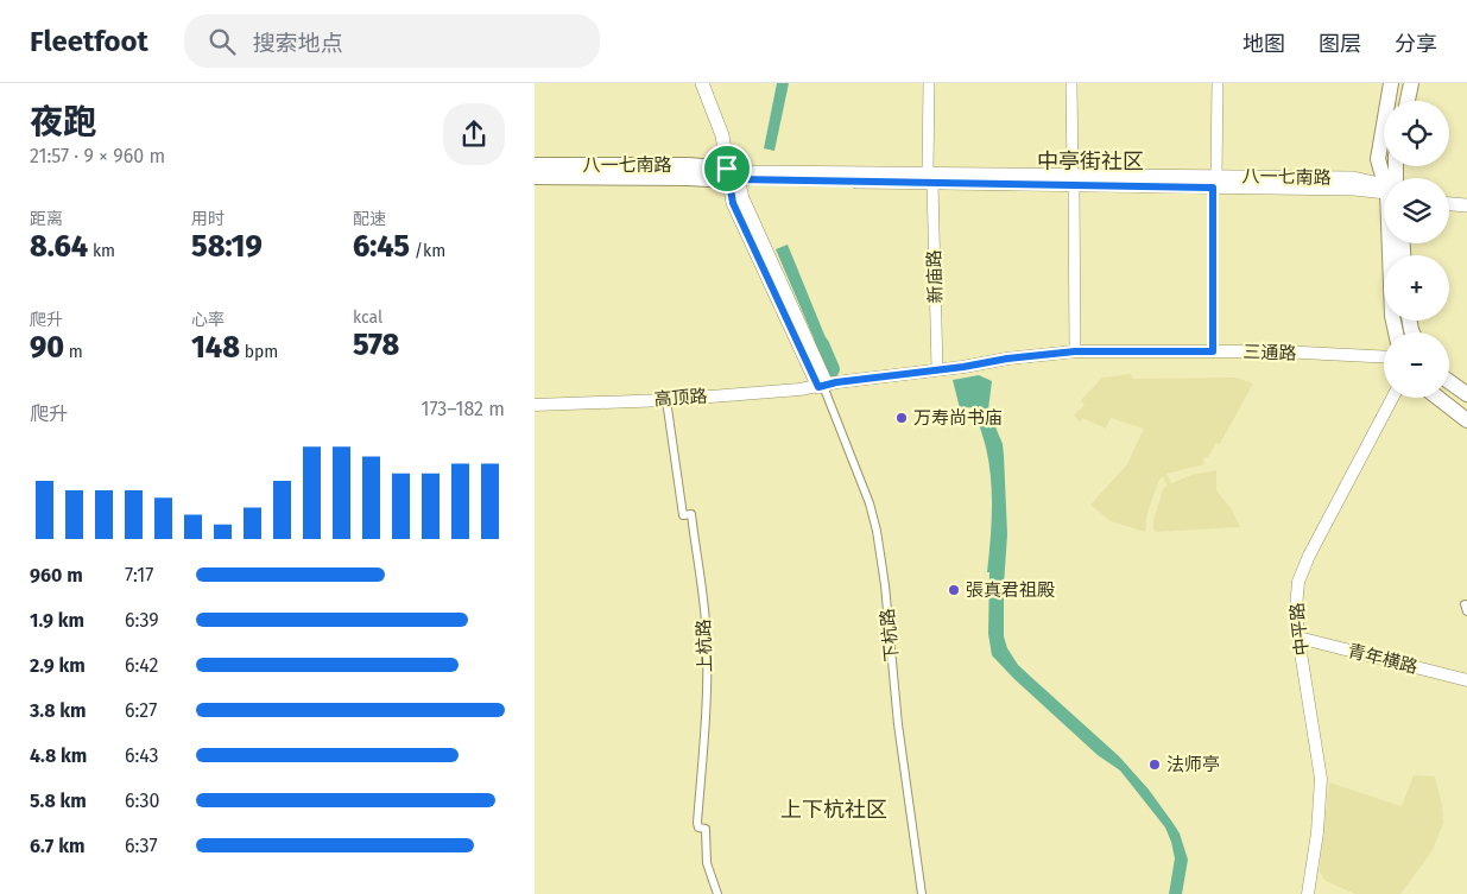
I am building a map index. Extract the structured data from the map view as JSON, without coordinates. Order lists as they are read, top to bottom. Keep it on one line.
{"streets":{"main road":["八一七南路","下杭路"],"street":["新庙路","三通路","高顶路","中平路","上杭路","青年横路"]},"crossings":[["八一七南路","新庙路"],["八一七南路","下杭路"],["新庙路","三通路"],["三通路","高顶路"],["三通路","下杭路"],["高顶路","下杭路"],["高顶路","上杭路"],["中平路","青年横路"]],"districts":["中亭街社区","上下杭社区"],"places":["万寿尚书庙","張真君祖殿","法师亭"],"page":{"header":"Fleetfoot","search":"搜索地点","nav":["地图","图层","分享"],"heading":["夜跑","21:57 · 9 × 960 m"],"map_buttons":["+","−"],"stats":[["距离","8.64 km"],["用时","58:19"],["配速","6:45 /km"],["爬升","90 m"],["心率","148 bpm"],["kcal","578"]],"chart":["爬升","173–182 m"],"list":[{"name":"960 m","note":"7:17"},{"name":"1.9 km","note":"6:39"},{"name":"2.9 km","note":"6:42"},{"name":"3.8 km","note":"6:27"},{"name":"4.8 km","note":"6:43"},{"name":"5.8 km","note":"6:30"},{"name":"6.7 km","note":"6:37"}]}}
